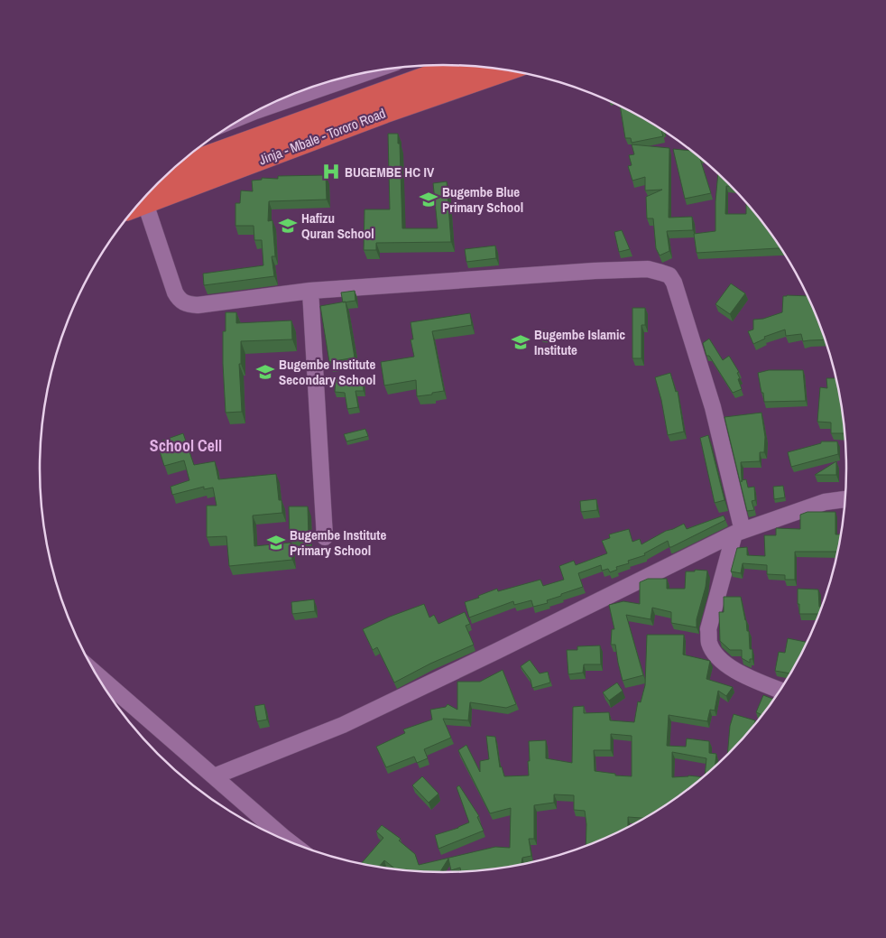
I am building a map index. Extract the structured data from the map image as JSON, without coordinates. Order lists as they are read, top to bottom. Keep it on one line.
{"streets":{"highway":["Jinja - Mbale - Tororo Road"]},"districts":["School Cell"],"places":{"hospital":["BUGEMBE HC IV"],"school or university":["Bugembe Blue Primary School","Hafizu Quran School","Bugembe Islamic Institute","Bugembe Institute Secondary School","Bugembe Institute Primary School"]}}
